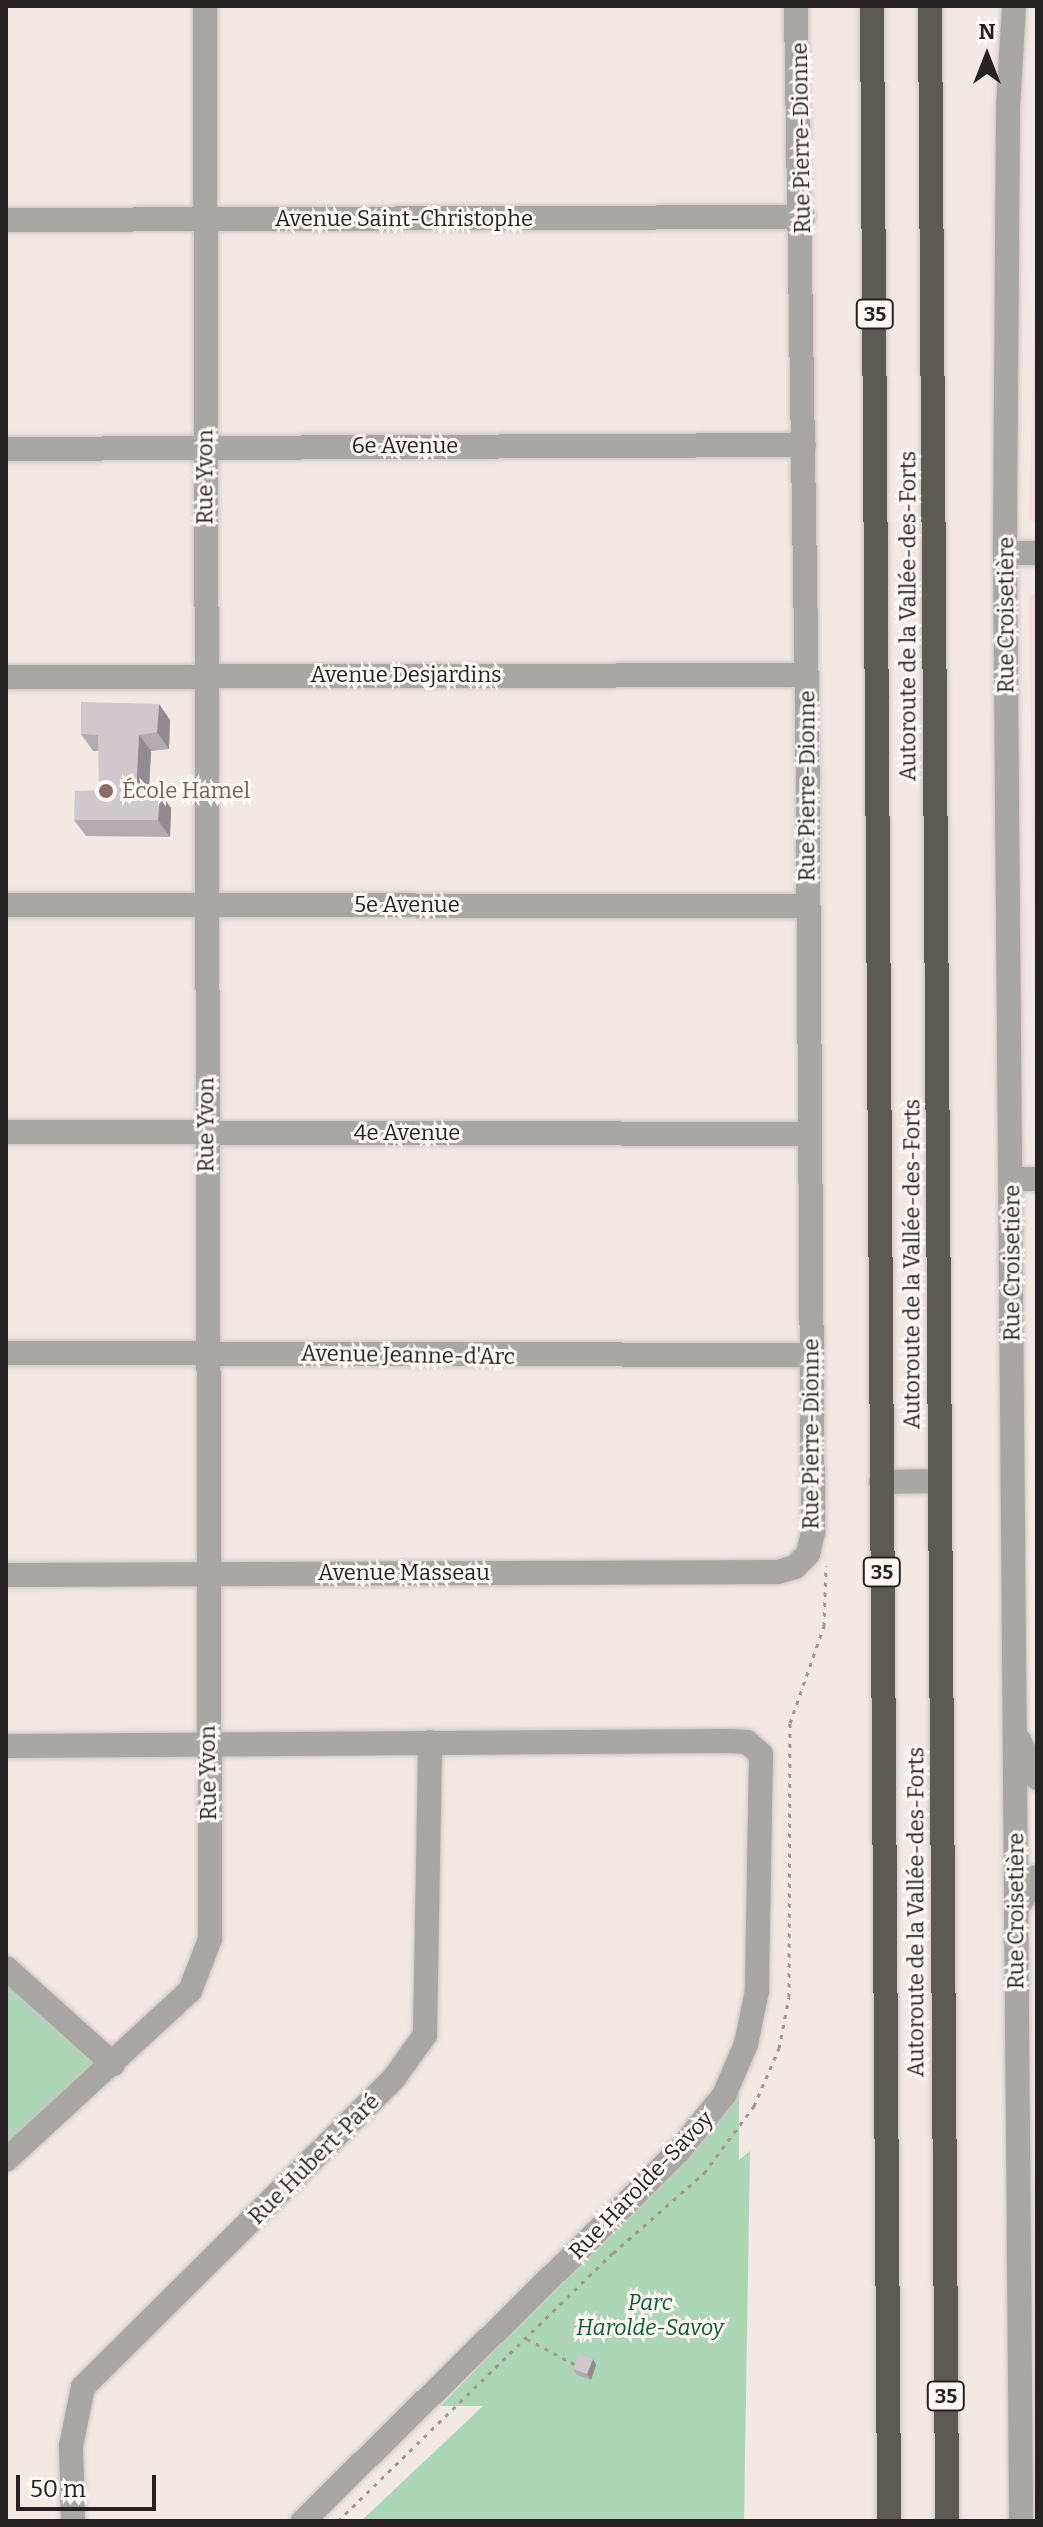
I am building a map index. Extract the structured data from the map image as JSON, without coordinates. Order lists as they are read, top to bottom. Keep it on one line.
{"streets":{"highway":["35","Autoroute de la Vallée-des-Forts"],"street":["Rue Pierre-Dionne","Avenue Saint-Christophe","6e Avenue","Rue Yvon","Rue Croisetière","Avenue Desjardins","5e Avenue","4e Avenue","Avenue Jeanne-d'Arc","Avenue Masseau","Rue Hubert-Paré","Rue Harolde-Savoy"]},"crossings":[["Rue Pierre-Dionne","Avenue Saint-Christophe"],["Rue Pierre-Dionne","6e Avenue"],["Rue Pierre-Dionne","Avenue Desjardins"],["Rue Pierre-Dionne","5e Avenue"],["Rue Pierre-Dionne","4e Avenue"],["Rue Pierre-Dionne","Avenue Jeanne-d'Arc"],["Rue Pierre-Dionne","Avenue Masseau"],["Avenue Saint-Christophe","Rue Yvon"],["6e Avenue","Rue Yvon"],["Rue Yvon","Avenue Desjardins"],["Rue Yvon","5e Avenue"],["Rue Yvon","4e Avenue"],["Rue Yvon","Avenue Jeanne-d'Arc"],["Rue Yvon","Avenue Masseau"]],"parks":["Parc Harolde-Savoy"],"places":["École Hamel"],"scale_bar":"50 m","north":"top"}
